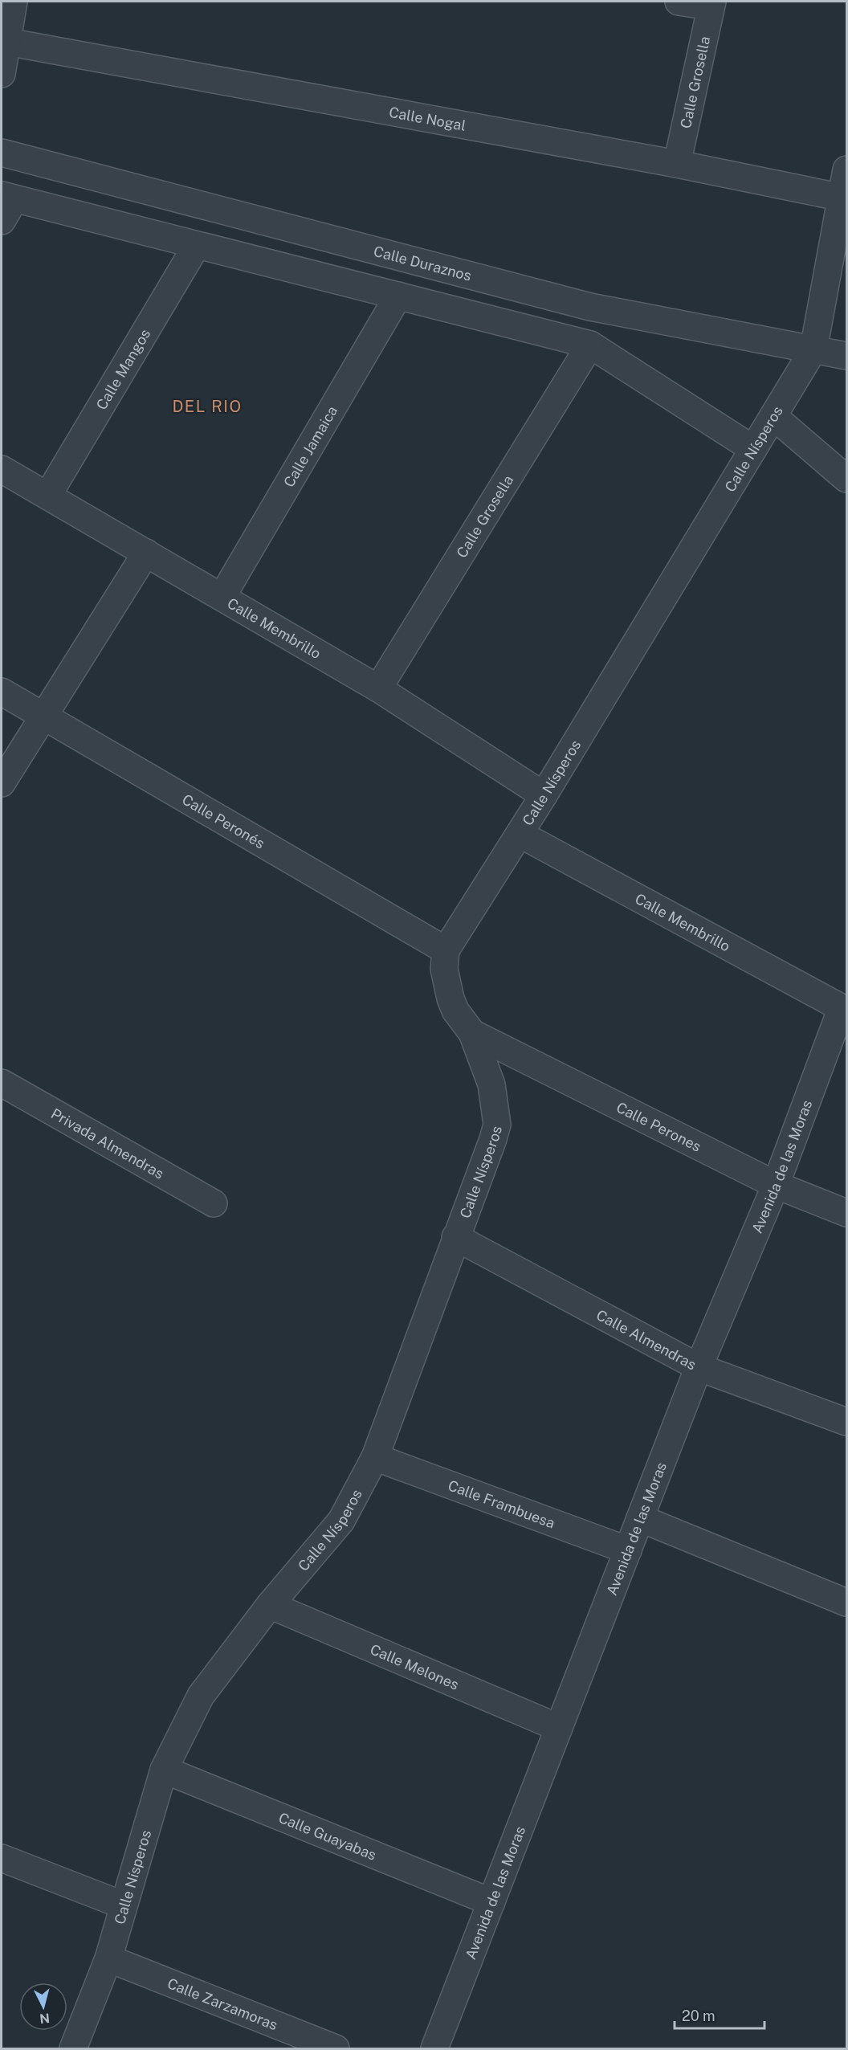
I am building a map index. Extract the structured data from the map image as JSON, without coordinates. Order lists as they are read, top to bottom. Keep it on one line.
{"streets":{"street":["Calle Grosella","Calle Nogal","Calle Duraznos","Calle Mangos","Calle Jamaica","Calle Nísperos","Calle Membrillo","Calle Peronés","Calle Perones","Privada Almendras","Avenida de las Moras","Calle Almendras","Calle Frambuesa","Calle Melones","Calle Guayabas","Calle Zarzamoras"]},"crossings":[["Calle Grosella","Calle Nogal"],["Calle Grosella","Calle Membrillo"],["Calle Nogal","Calle Nísperos"],["Calle Duraznos","Calle Nísperos"],["Calle Mangos","Calle Membrillo"],["Calle Jamaica","Calle Membrillo"],["Calle Nísperos","Calle Membrillo"],["Calle Nísperos","Calle Peronés"],["Calle Nísperos","Calle Perones"],["Calle Nísperos","Calle Almendras"],["Calle Nísperos","Calle Frambuesa"],["Calle Nísperos","Calle Melones"],["Calle Nísperos","Calle Guayabas"],["Calle Nísperos","Calle Zarzamoras"],["Calle Membrillo","Avenida de las Moras"],["Calle Perones","Avenida de las Moras"],["Avenida de las Moras","Calle Almendras"],["Avenida de las Moras","Calle Frambuesa"],["Avenida de las Moras","Calle Melones"],["Avenida de las Moras","Calle Guayabas"]],"districts":["DEL RIO"],"scale_bar":"20 m","north":"bottom"}
